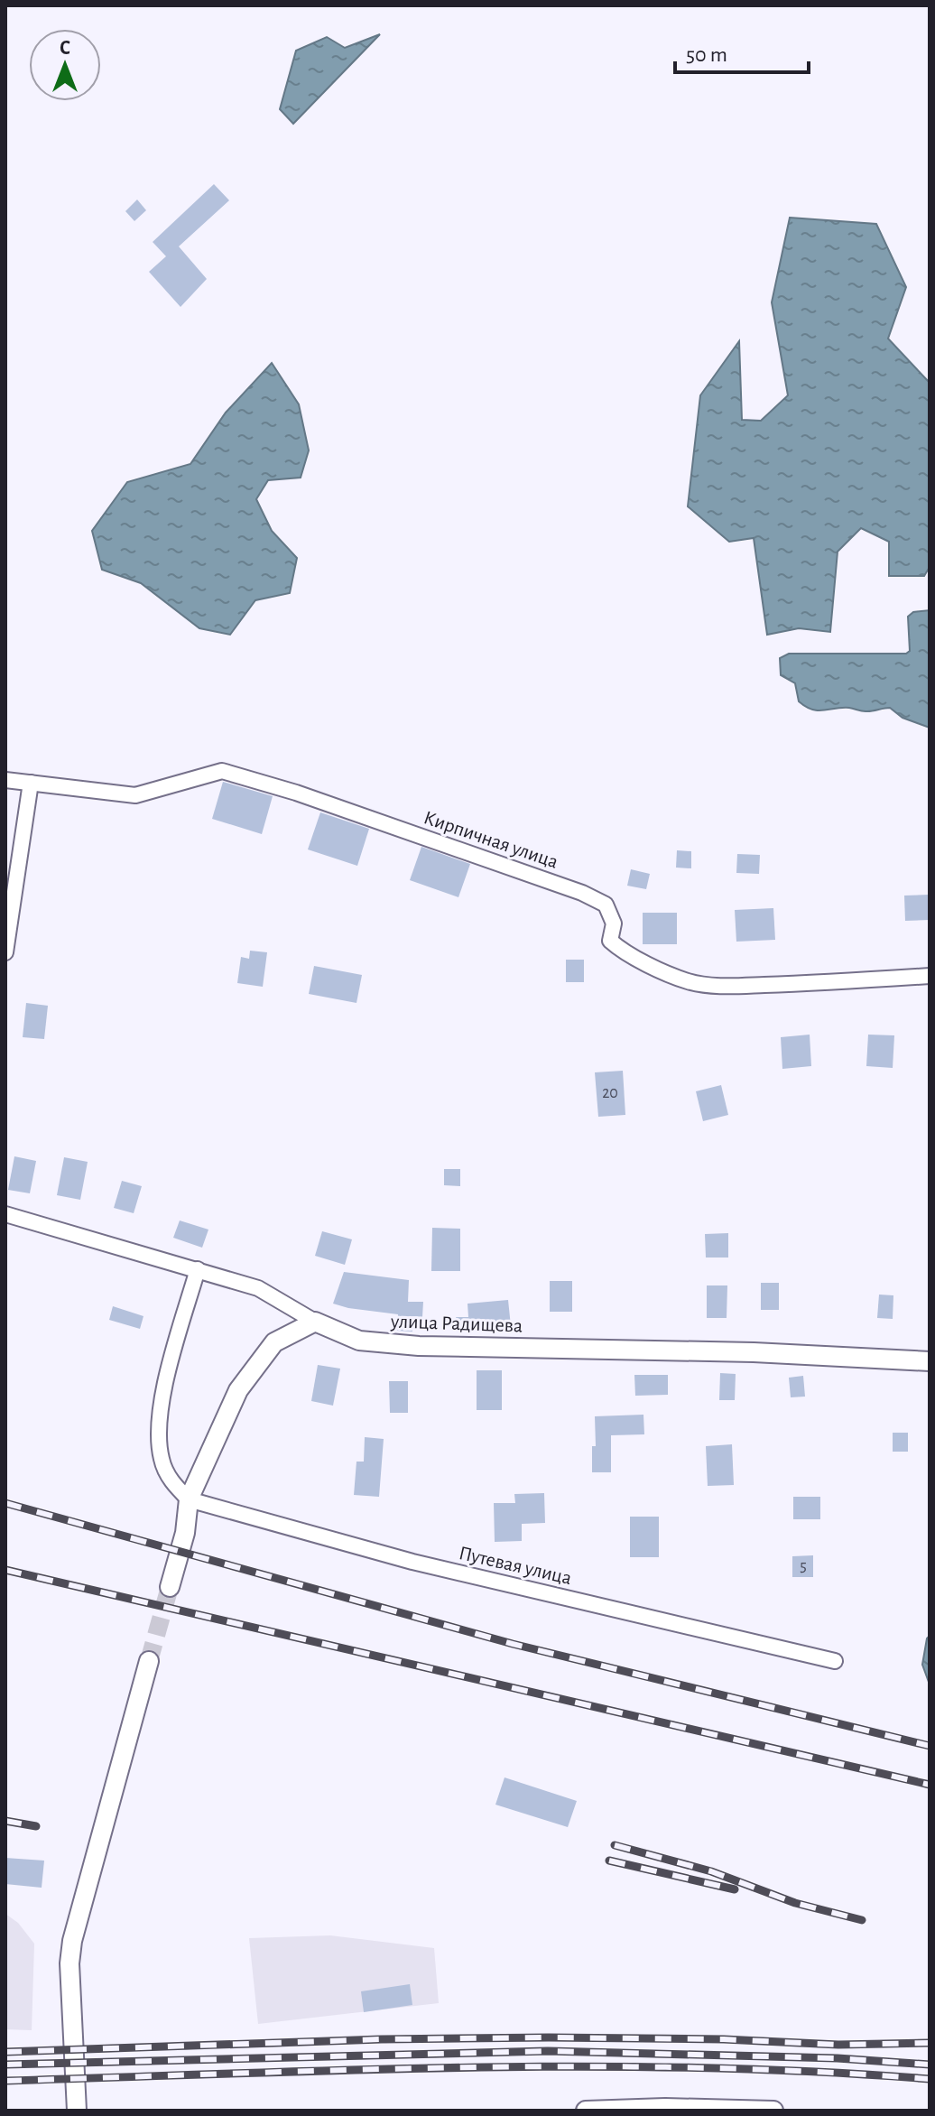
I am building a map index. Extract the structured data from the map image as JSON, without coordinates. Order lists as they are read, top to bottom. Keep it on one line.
{"streets":{"street":["Кирпичная улица","улица Радищева","Путевая улица"]},"house_numbers":["20","5"],"scale_bar":"50 m","north":"top"}
